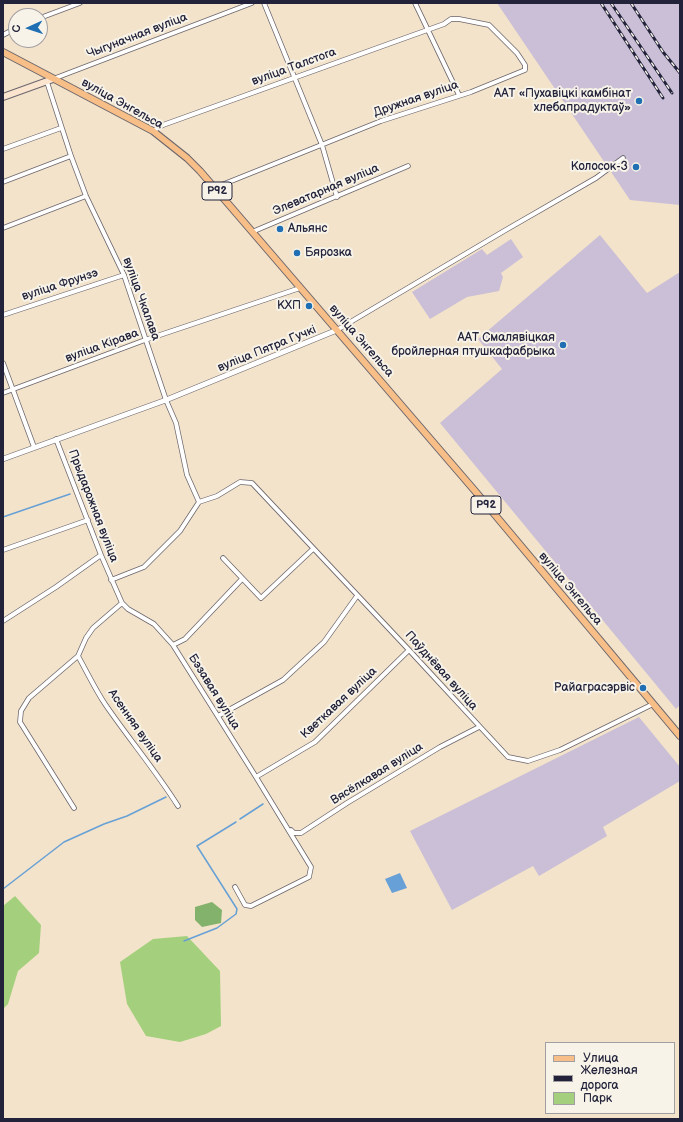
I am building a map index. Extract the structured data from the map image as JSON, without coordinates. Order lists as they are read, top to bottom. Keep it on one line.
{"streets":{"main road":["вуліца Энгельса","Р92"],"street":["Чыгуначная вуліца","вуліца Талстога","Дружная вуліца","Элеватарная вуліца","вуліца Фрунзэ","вуліца Чкалава","вуліца Кірава","вуліца Пятра Гучкі","Прыдарожная вуліца","Паўднёвая вуліца","Бэзавая вуліца","Кветкавая вуліца","Асенняя вуліца","Вясёлкавая вуліца"]},"crossings":[["Чыгуначная вуліца","вуліца Энгельса"],["Чыгуначная вуліца","вуліца Чкалава"],["вуліца Талстога","Дружная вуліца"],["вуліца Талстога","вуліца Энгельса"],["Дружная вуліца","вуліца Энгельса"],["вуліца Энгельса","Элеватарная вуліца"],["вуліца Энгельса","Р92"],["вуліца Энгельса","вуліца Чкалава"],["вуліца Энгельса","вуліца Кірава"],["вуліца Энгельса","вуліца Пятра Гучкі"],["вуліца Энгельса","Паўднёвая вуліца"],["Р92","Паўднёвая вуліца"],["вуліца Фрунзэ","вуліца Чкалава"],["вуліца Чкалава","вуліца Кірава"],["вуліца Чкалава","вуліца Пятра Гучкі"],["вуліца Чкалава","Паўднёвая вуліца"],["вуліца Пятра Гучкі","Прыдарожная вуліца"],["Паўднёвая вуліца","Кветкавая вуліца"],["Паўднёвая вуліца","Вясёлкавая вуліца"],["Бэзавая вуліца","Кветкавая вуліца"],["Бэзавая вуліца","Вясёлкавая вуліца"]],"places":["ААТ «Пухавіцкі камбінат хлебапрадуктаў»","Колосок-3","Альянс","Бярозка","КХП","ААТ Смалявіцкая бройлерная птушкафабрыка","Райаграсэрвіс"],"legend":["Улица","Железная дорога","Парк"],"north":"left"}
